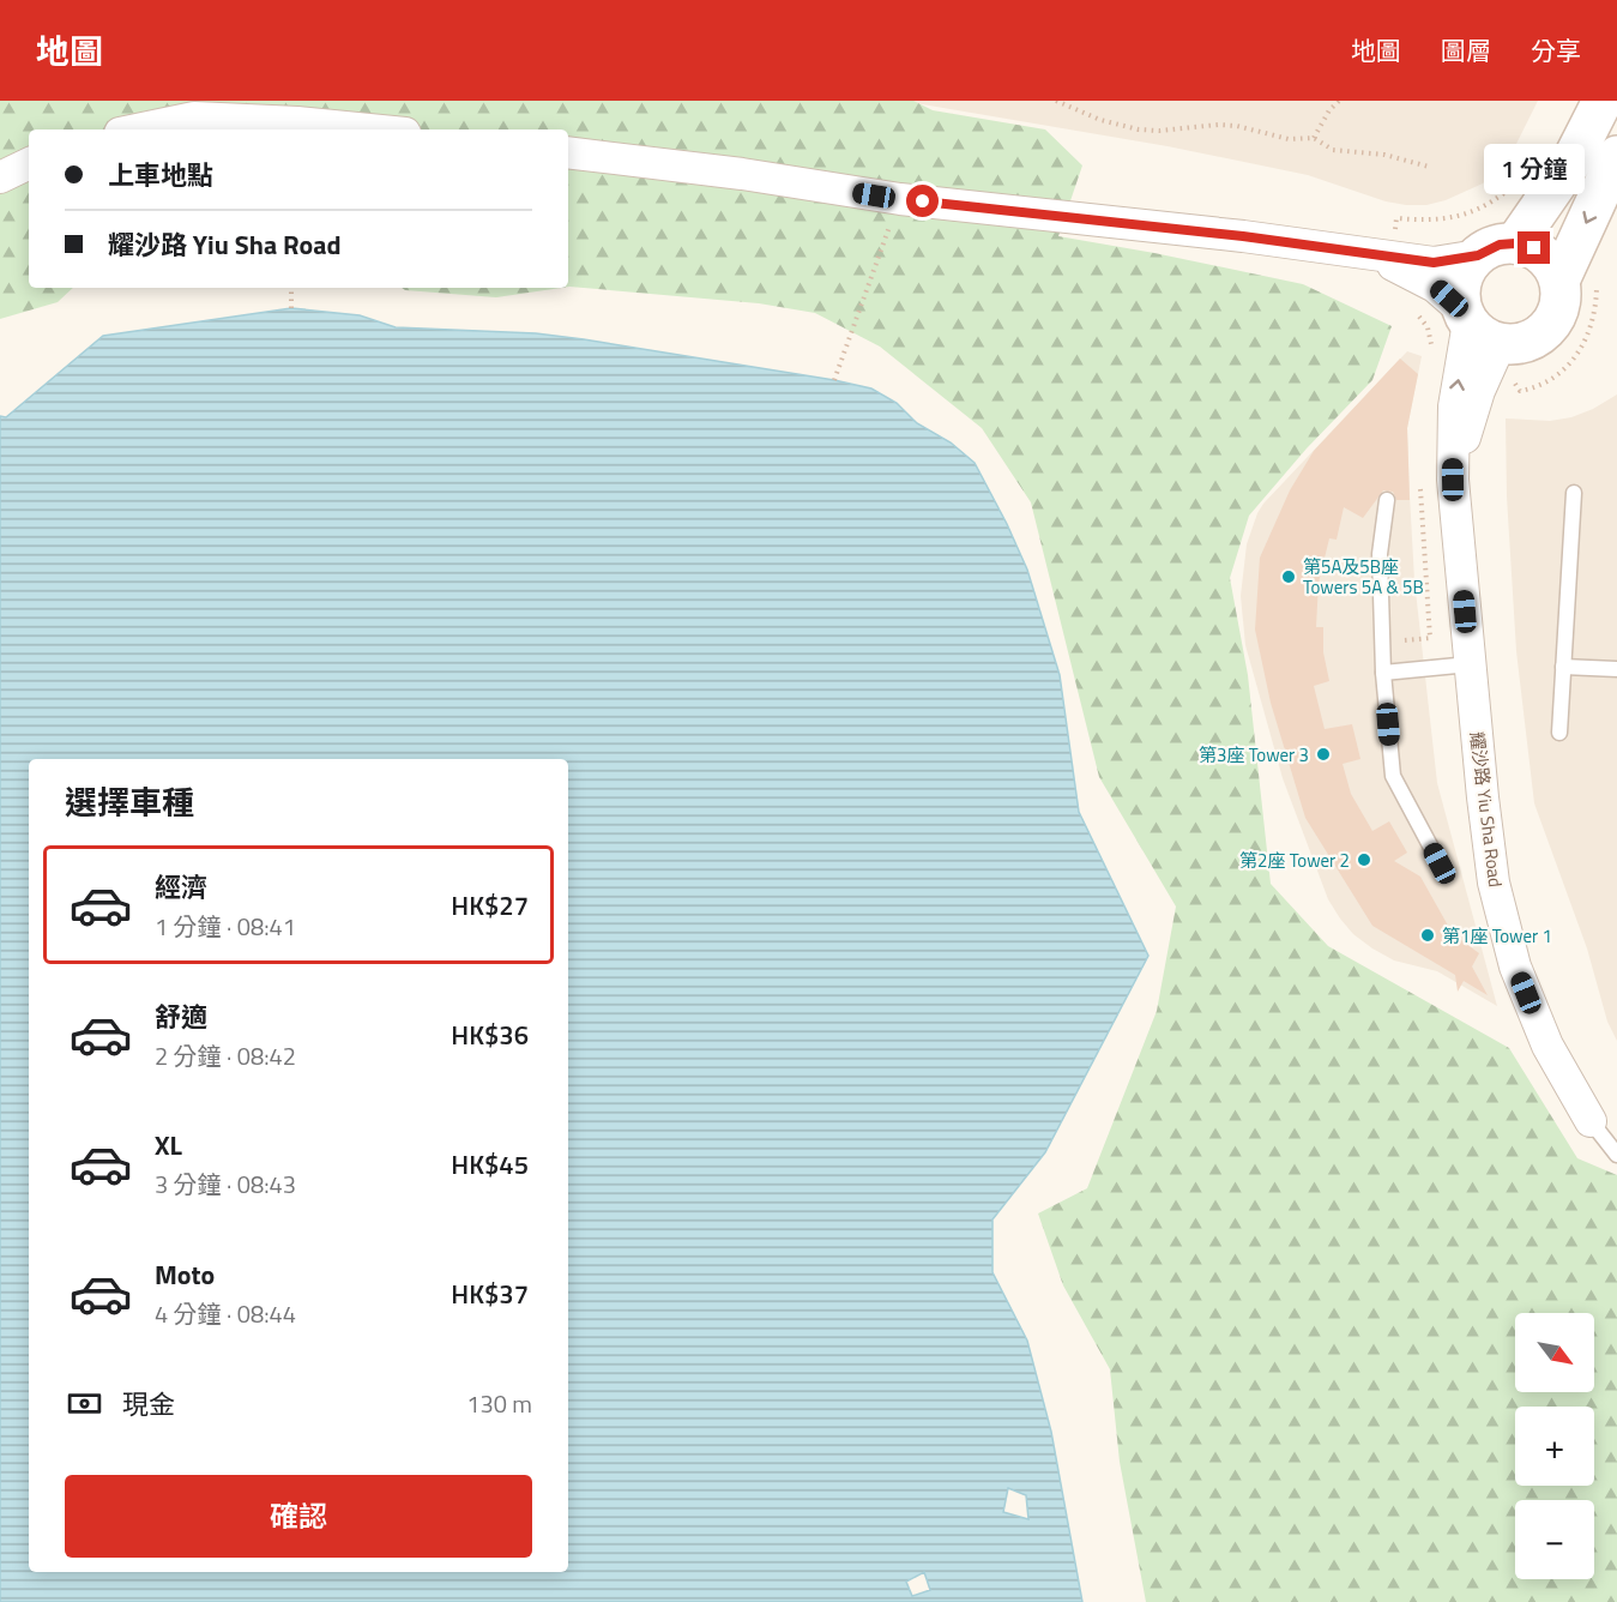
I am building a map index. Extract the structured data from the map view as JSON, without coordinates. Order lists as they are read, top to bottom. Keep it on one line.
{"streets":{"street":["耀沙路 Yiu Sha Road"]},"places":["第5A及5B座 Towers 5A & 5B","第3座 Tower 3","第2座 Tower 2","第1座 Tower 1"],"north":"bottom right","page":{"header":"地圖","nav":["地圖","圖層","分享"],"banner":["上車地點","耀沙路 Yiu Sha Road"],"bubble":"1 分鐘","heading":"選擇車種","list":[{"name":"經濟","note":"1 分鐘 · 08:41","value":"HK$27"},{"name":"舒適","note":"2 分鐘 · 08:42","value":"HK$36"},{"name":"XL","note":"3 分鐘 · 08:43","value":"HK$45"},{"name":"Moto","note":"4 分鐘 · 08:44","value":"HK$37"}],"map_buttons":["+","−"],"pay":["現金","130 m"],"buttons":"確認"}}
